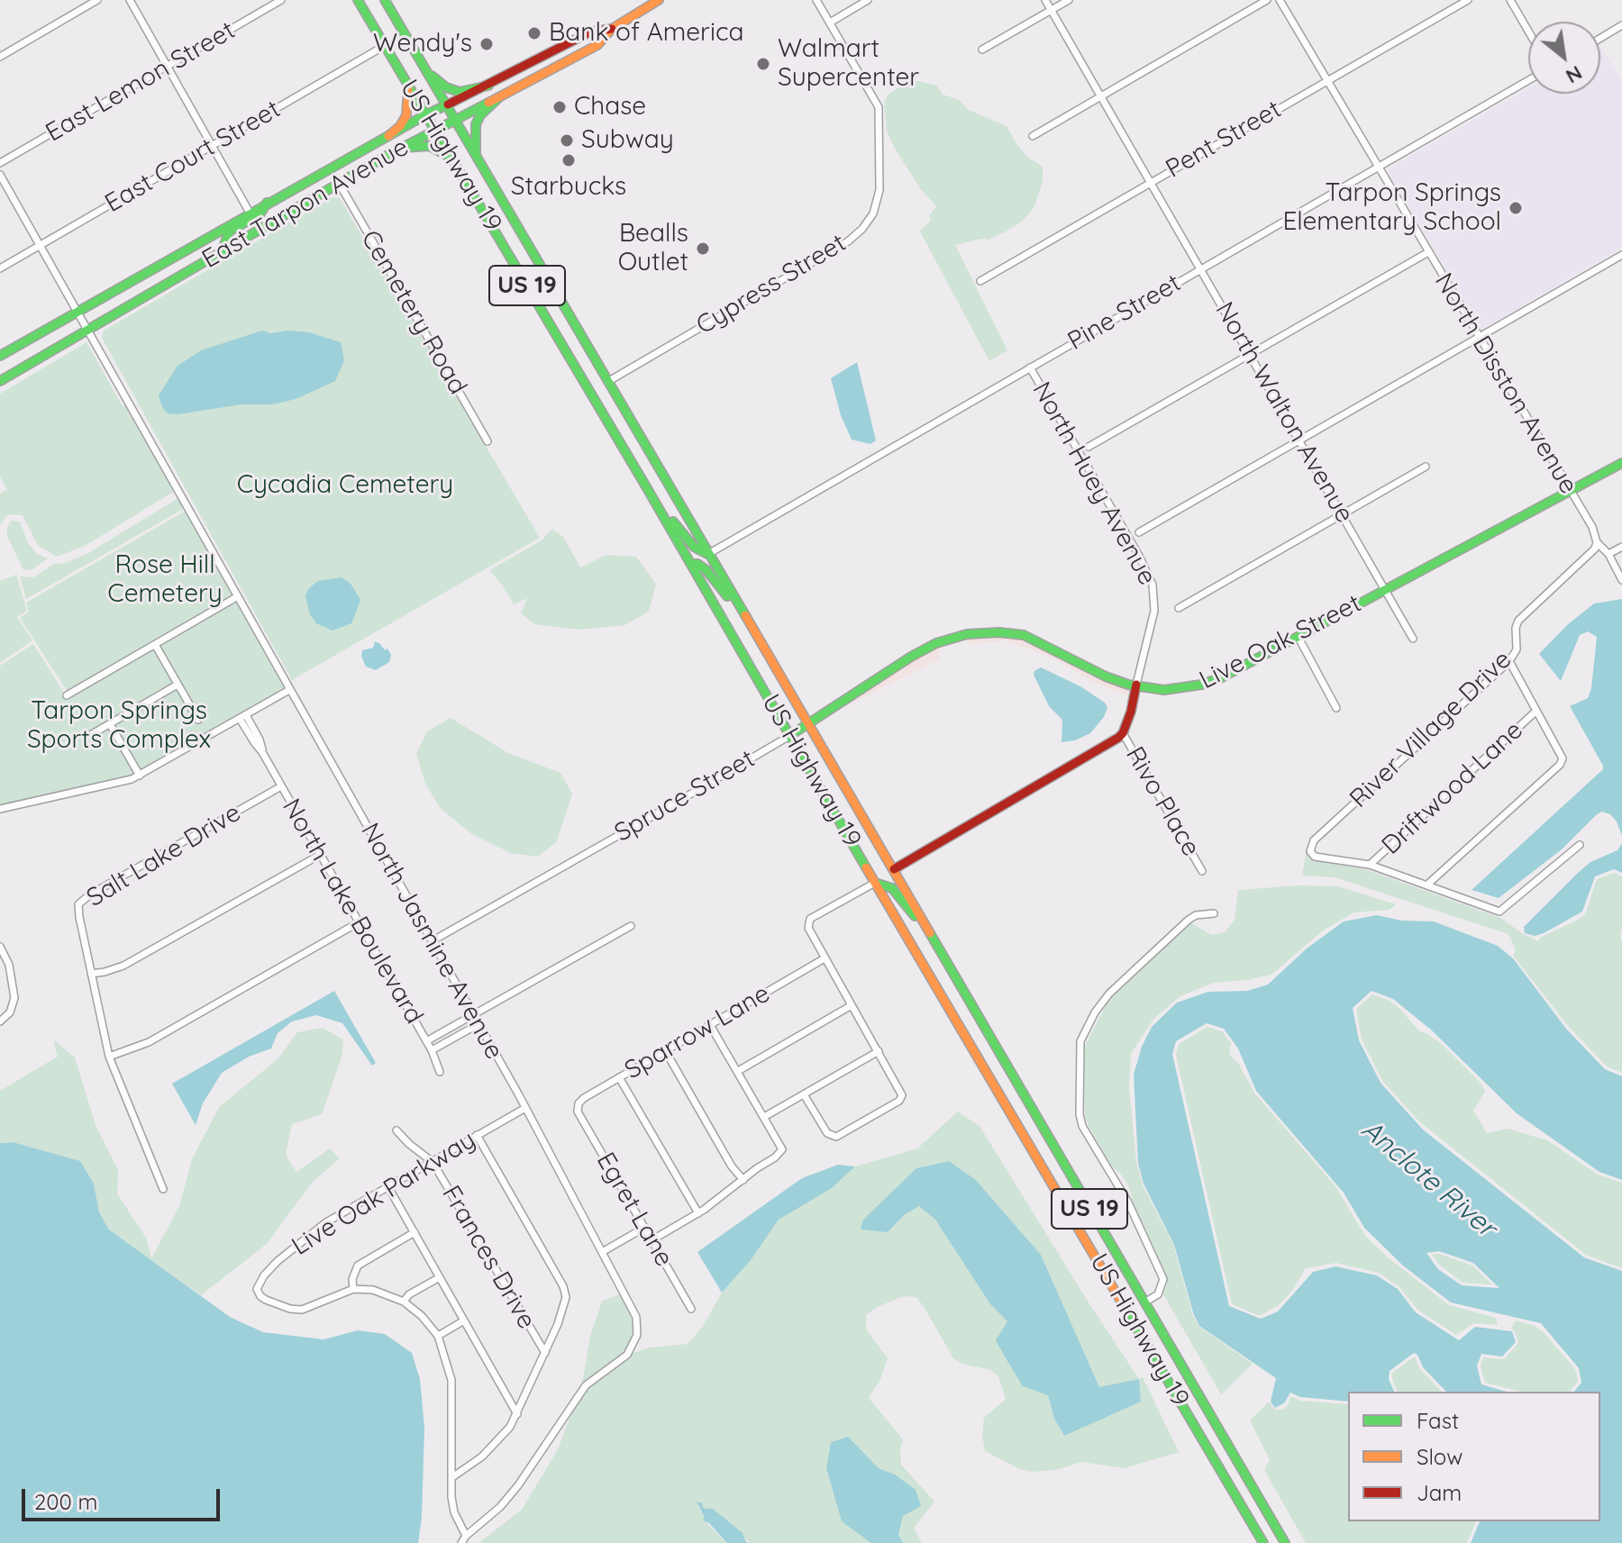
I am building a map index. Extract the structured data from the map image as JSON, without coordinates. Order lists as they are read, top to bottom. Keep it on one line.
{"streets":{"main road":["US Highway 19","East Tarpon Avenue","US 19","Live Oak Street","Spruce Street"],"street":["East Lemon Street","Pent Street","East Court Street","Cypress Street","Cemetery Road","Pine Street","North Disston Avenue","North Walton Avenue","North Huey Avenue","River Village Drive","Driftwood Lane","Rivo Place","Salt Lake Drive","North Lake Boulevard","North Jasmine Avenue","Sparrow Lane","Live Oak Parkway","Egret Lane","Frances Drive"]},"crossings":[["Pent Street","North Disston Avenue"],["Pent Street","North Walton Avenue"],["US Highway 19","East Court Street"],["US Highway 19","East Tarpon Avenue"],["US Highway 19","Cypress Street"],["US Highway 19","Pine Street"],["US Highway 19","Spruce Street"],["East Court Street","North Jasmine Avenue"],["East Tarpon Avenue","Cemetery Road"],["East Tarpon Avenue","North Jasmine Avenue"],["Pine Street","North Disston Avenue"],["Pine Street","North Walton Avenue"],["Pine Street","North Huey Avenue"],["North Disston Avenue","Live Oak Street"],["North Disston Avenue","River Village Drive"],["North Walton Avenue","Live Oak Street"],["North Huey Avenue","Live Oak Street"],["North Huey Avenue","Spruce Street"],["Live Oak Street","Spruce Street"],["River Village Drive","Driftwood Lane"],["Spruce Street","North Jasmine Avenue"],["Salt Lake Drive","North Lake Boulevard"],["North Jasmine Avenue","Live Oak Parkway"],["Sparrow Lane","Egret Lane"],["Live Oak Parkway","Frances Drive"]],"water":["Anclote River"],"parks":["Cycadia Cemetery","Rose Hill Cemetery","Tarpon Springs Sports Complex"],"places":["Bank of America","Wendy's","Walmart Supercenter","Chase","Subway","Starbucks","Tarpon Springs Elementary School","Bealls Outlet"],"legend":["Fast","Slow","Jam"],"scale_bar":"200 m","north":"bottom right"}
